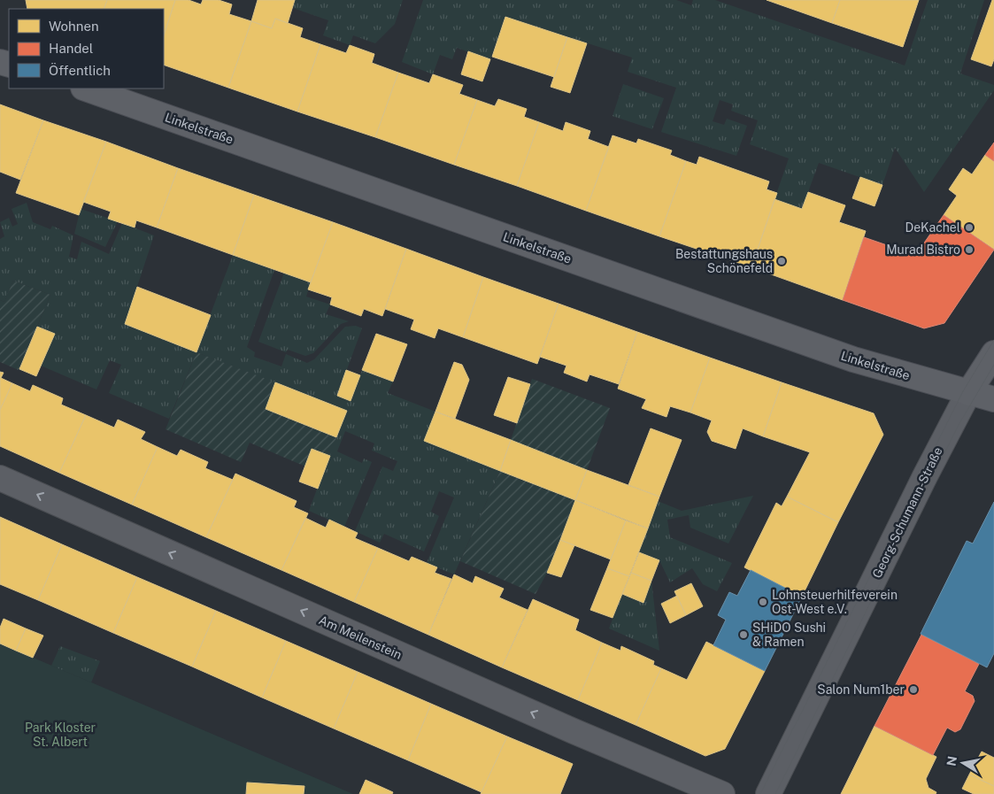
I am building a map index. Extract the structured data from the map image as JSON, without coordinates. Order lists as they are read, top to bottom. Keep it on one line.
{"streets":{"main road":["Linkelstraße","Georg-Schumann-Straße"],"street":["Am Meilenstein"]},"crossings":[["Linkelstraße","Georg-Schumann-Straße"]],"one_way":["Am Meilenstein"],"parks":["Park Kloster St. Albert"],"places":["DeKachel","Murad Bistro","Bestattungshaus Schönefeld","Lohnsteuerhilfeverein Ost-West e.V.","SHiDO Sushi & Ramen","Salon Num1ber"],"legend":["Wohnen","Handel","Öffentlich"],"north":"left"}
